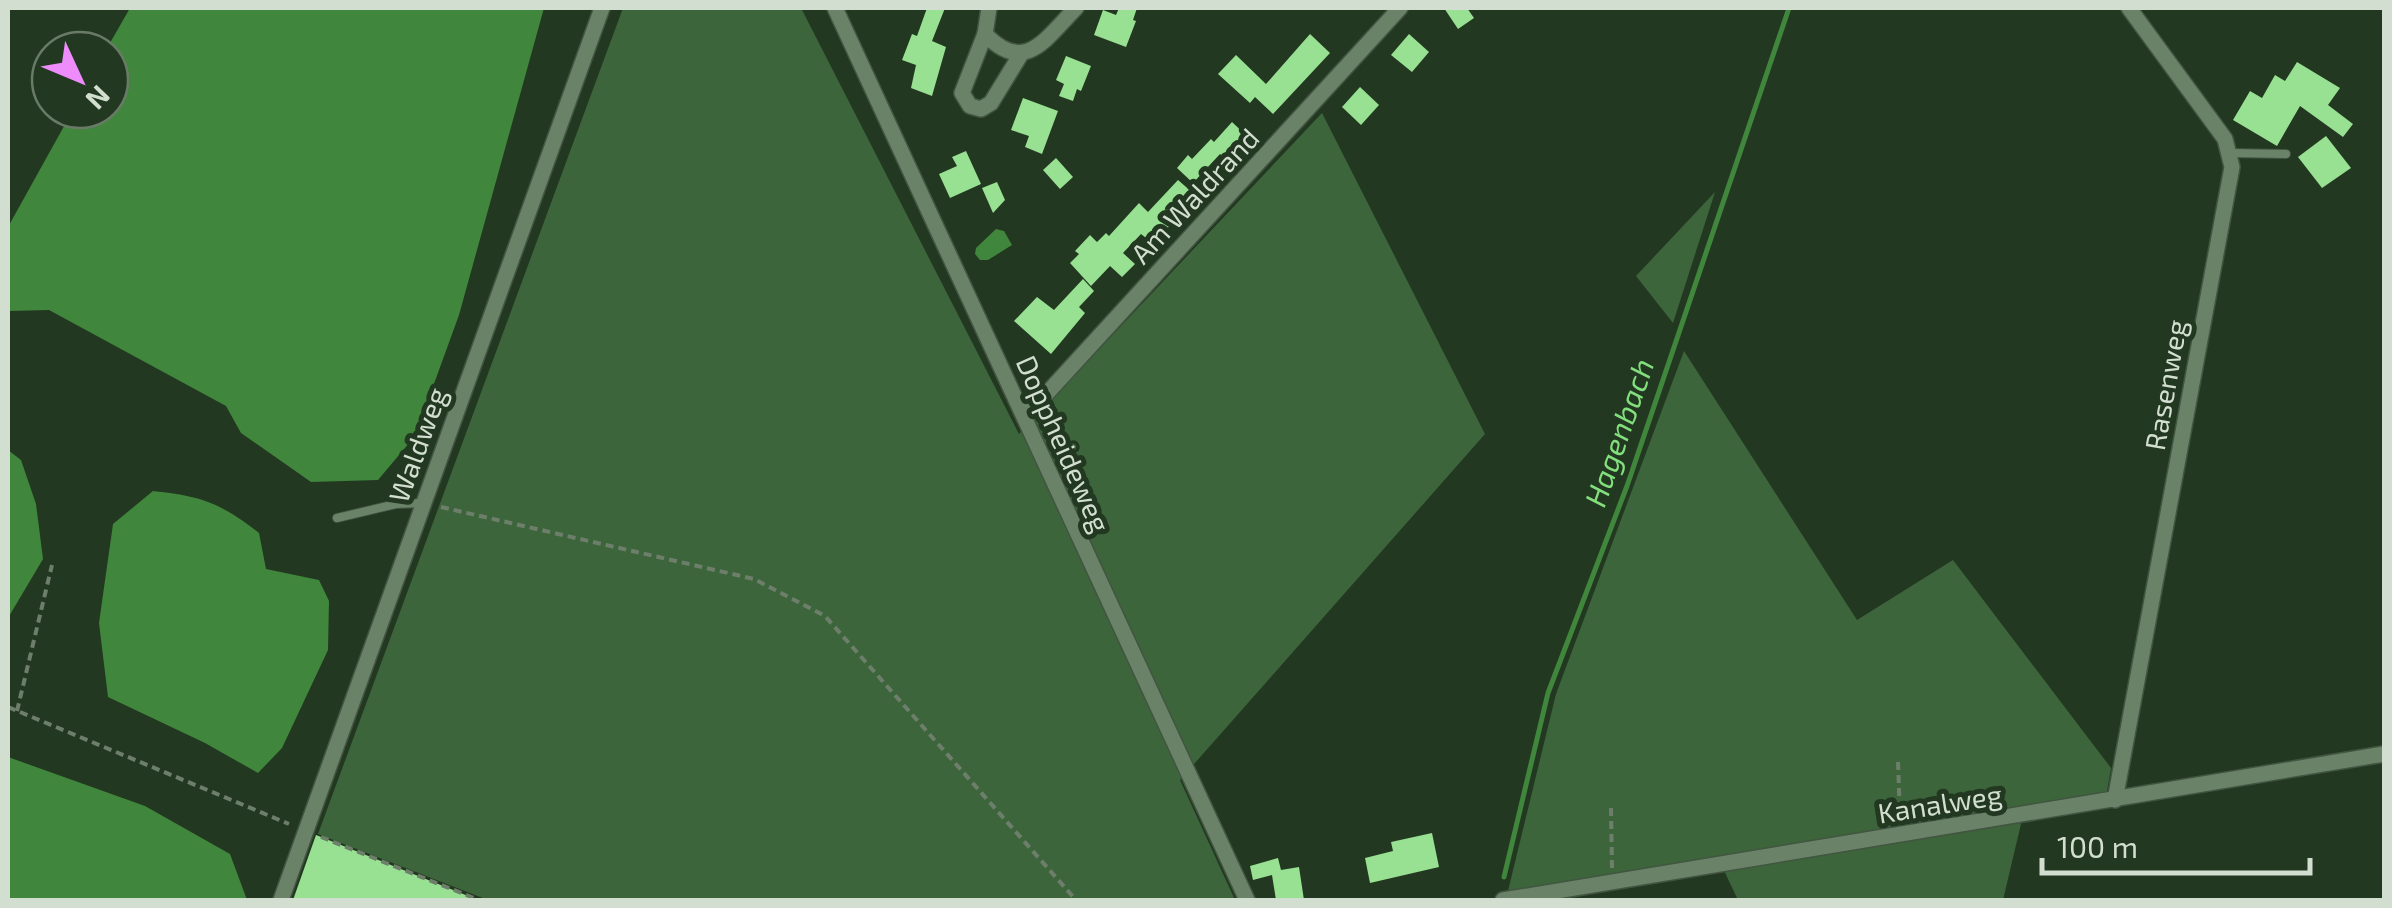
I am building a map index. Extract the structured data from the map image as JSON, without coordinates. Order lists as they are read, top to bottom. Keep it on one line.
{"streets":{"street":["Am Waldrand","Rasenweg","Doppheideweg","Waldweg","Kanalweg"]},"crossings":[["Am Waldrand","Doppheideweg"],["Rasenweg","Kanalweg"]],"water":["Hagenbach"],"scale_bar":"100 m","north":"bottom right"}
